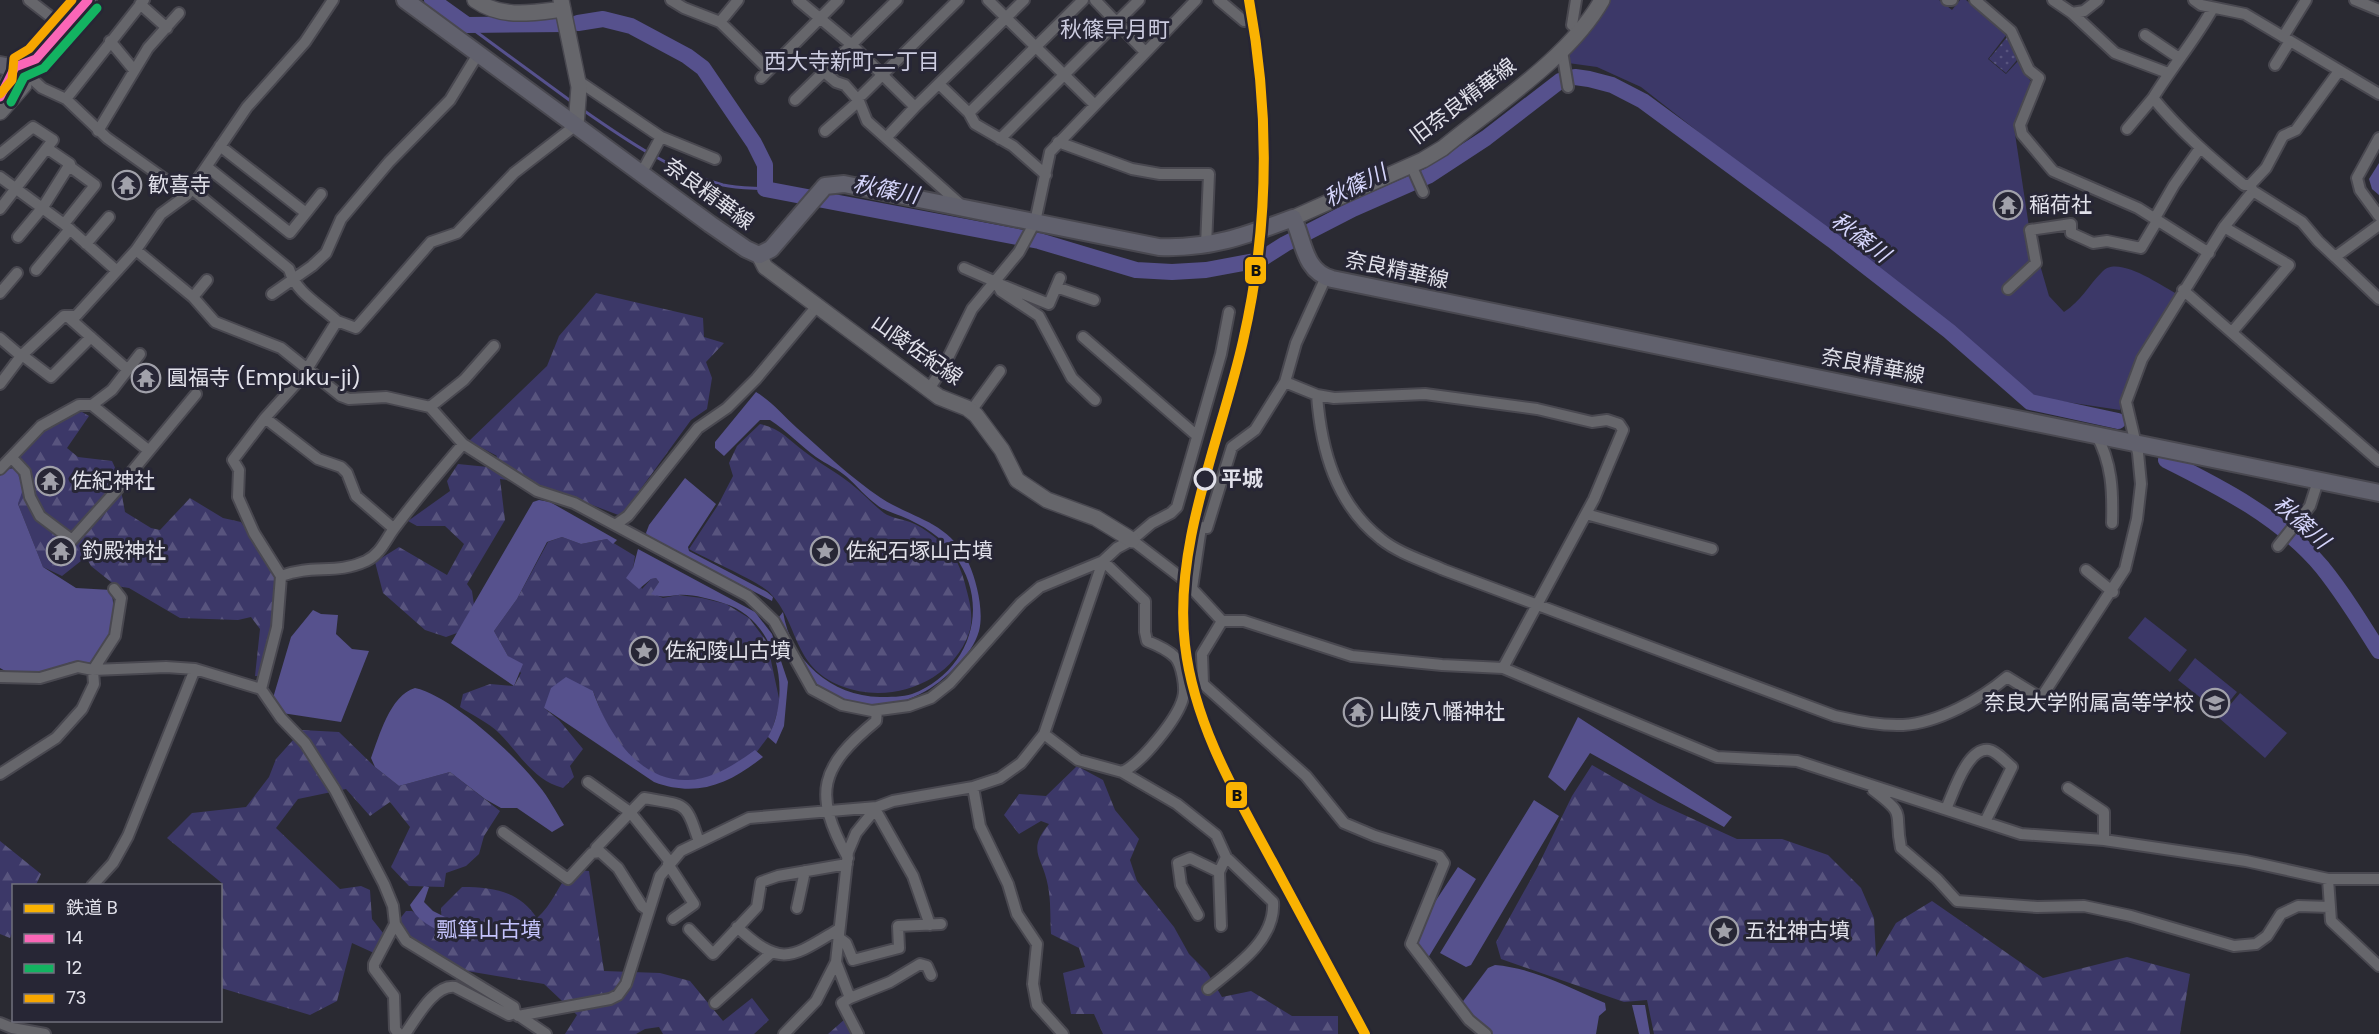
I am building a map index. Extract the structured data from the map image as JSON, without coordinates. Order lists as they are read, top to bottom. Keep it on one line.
{"streets":{"main road":["奈良精華線"],"street":["旧奈良精華線","山陵佐紀線"]},"crossings":[["旧奈良精華線","奈良精華線"],["奈良精華線","山陵佐紀線"]],"districts":["秋篠早月町","西大寺新町二丁目"],"water":["秋篠川"],"parks":["瓢箪山古墳"],"places":{"temple":["歓喜寺","稲荷社","圓福寺 (Empuku-ji)","佐紀神社","釣殿神社","山陵八幡神社"],"other":["平城"],"place":["佐紀石塚山古墳","佐紀陵山古墳","五社神古墳"],"school or university":["奈良大学附属高等学校"]},"lines":["rail line B","transit line 14","transit line 73","transit line 12"],"legend":["鉄道 B","14","12","73"]}
